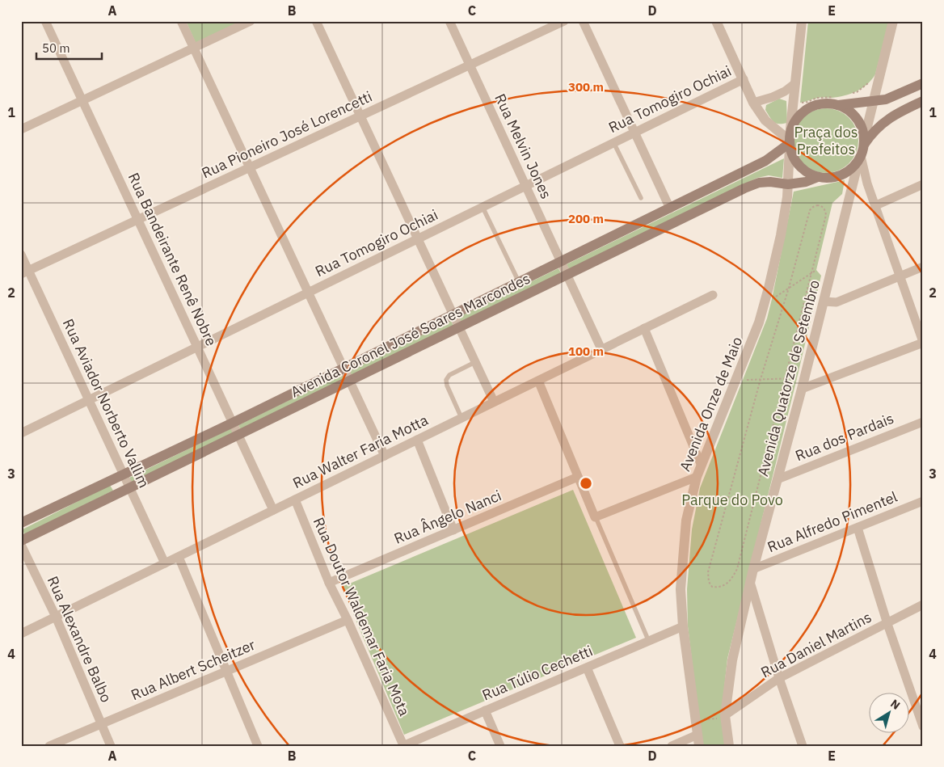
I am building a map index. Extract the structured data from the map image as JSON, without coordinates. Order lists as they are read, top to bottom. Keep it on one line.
{"streets":{"main road":["Avenida Coronel José Soares Marcondes"],"street":["Rua Tomogiro Ochiai","Rua Pioneiro José Lorencetti","Rua Melvin Jones","Rua Bandeirante Renê Nobre","Avenida Quatorze de Setembro","Rua Aviador Norberto Vallim","Avenida Onze de Maio","Rua dos Pardais","Rua Walter Faria Motta","Rua Ângelo Nanci","Rua Alfredo Pimentel","Rua Doutor Waldemar Faria Mota","Rua Alexandre Balbo","Rua Daniel Martins","Rua Albert Scheitzer","Rua Túlio Cechetti"]},"crossings":[["Rua Tomogiro Ochiai","Rua Melvin Jones"],["Rua Tomogiro Ochiai","Rua Bandeirante Renê Nobre"],["Rua Tomogiro Ochiai","Rua Aviador Norberto Vallim"],["Rua Pioneiro José Lorencetti","Rua Melvin Jones"],["Rua Pioneiro José Lorencetti","Rua Bandeirante Renê Nobre"],["Rua Pioneiro José Lorencetti","Rua Aviador Norberto Vallim"],["Rua Melvin Jones","Avenida Coronel José Soares Marcondes"],["Rua Melvin Jones","Rua Walter Faria Motta"],["Rua Bandeirante Renê Nobre","Avenida Coronel José Soares Marcondes"],["Rua Bandeirante Renê Nobre","Rua Walter Faria Motta"],["Avenida Coronel José Soares Marcondes","Avenida Quatorze de Setembro"],["Avenida Coronel José Soares Marcondes","Rua Aviador Norberto Vallim"],["Avenida Coronel José Soares Marcondes","Avenida Onze de Maio"],["Avenida Quatorze de Setembro","Avenida Onze de Maio"],["Avenida Quatorze de Setembro","Rua dos Pardais"],["Avenida Quatorze de Setembro","Rua Alfredo Pimentel"],["Avenida Quatorze de Setembro","Rua Daniel Martins"],["Rua Aviador Norberto Vallim","Rua Walter Faria Motta"],["Avenida Onze de Maio","Rua Túlio Cechetti"],["Rua Walter Faria Motta","Rua Doutor Waldemar Faria Mota"],["Rua Walter Faria Motta","Rua Alexandre Balbo"],["Rua Ângelo Nanci","Rua Doutor Waldemar Faria Mota"],["Rua Doutor Waldemar Faria Mota","Rua Albert Scheitzer"],["Rua Doutor Waldemar Faria Mota","Rua Túlio Cechetti"],["Rua Alexandre Balbo","Rua Albert Scheitzer"]],"parks":["Praça dos Prefeitos","Parque do Povo"],"scale_bar":"50 m","north":"top right","grid":{"columns":["A","B","C","D","E"],"rows":["1","2","3","4"]},"rings":["300 m","200 m","100 m"]}
